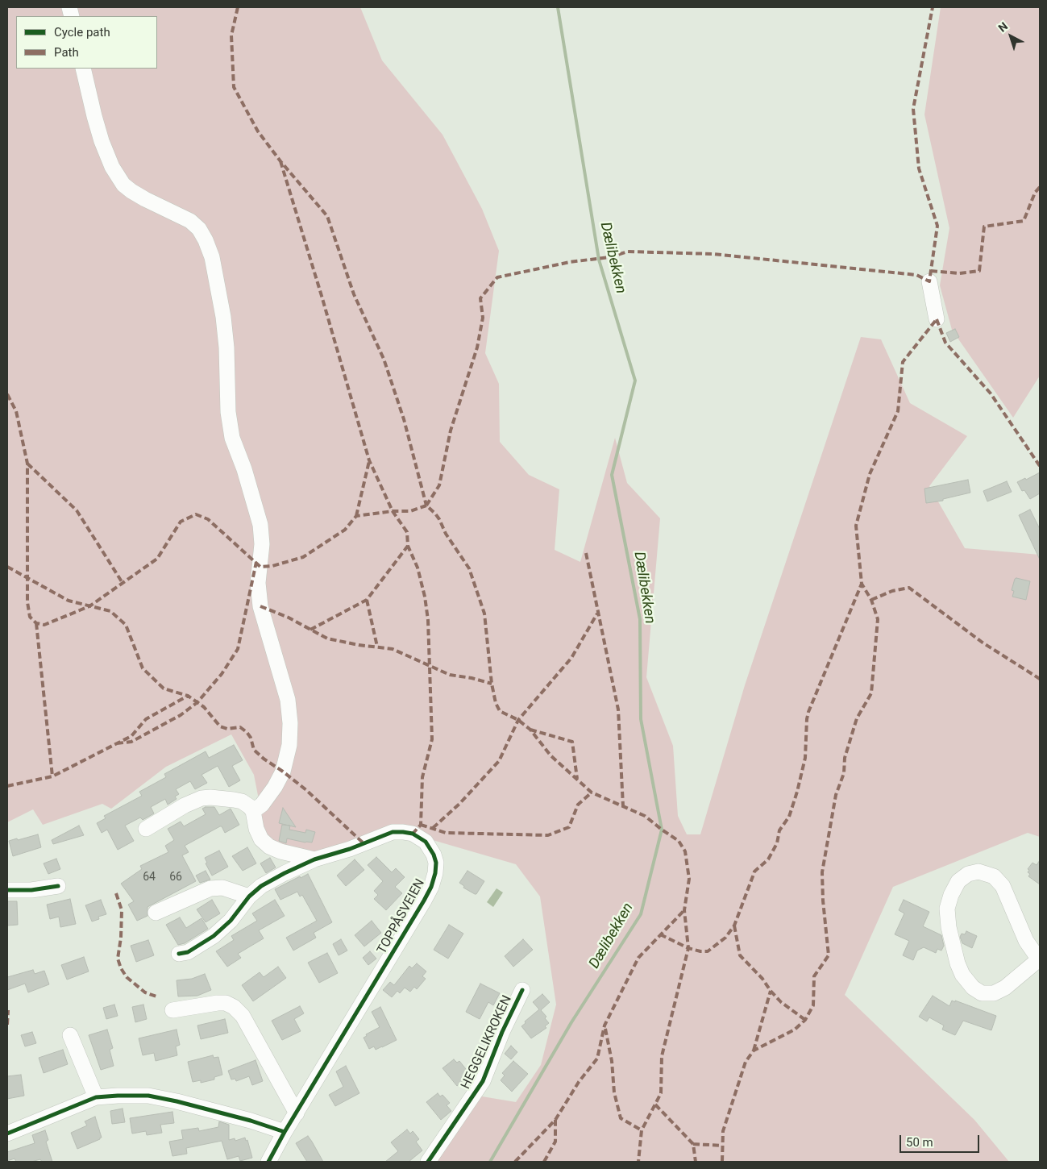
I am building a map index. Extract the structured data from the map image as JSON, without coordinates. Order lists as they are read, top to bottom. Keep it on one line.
{"streets":{"street":["TOPPÅSVEIEN","HEGGELIKROKEN"]},"water":["Dælibekken"],"house_numbers":["64","66"],"legend":["Cycle path","Path"],"scale_bar":"50 m","north":"top left"}
